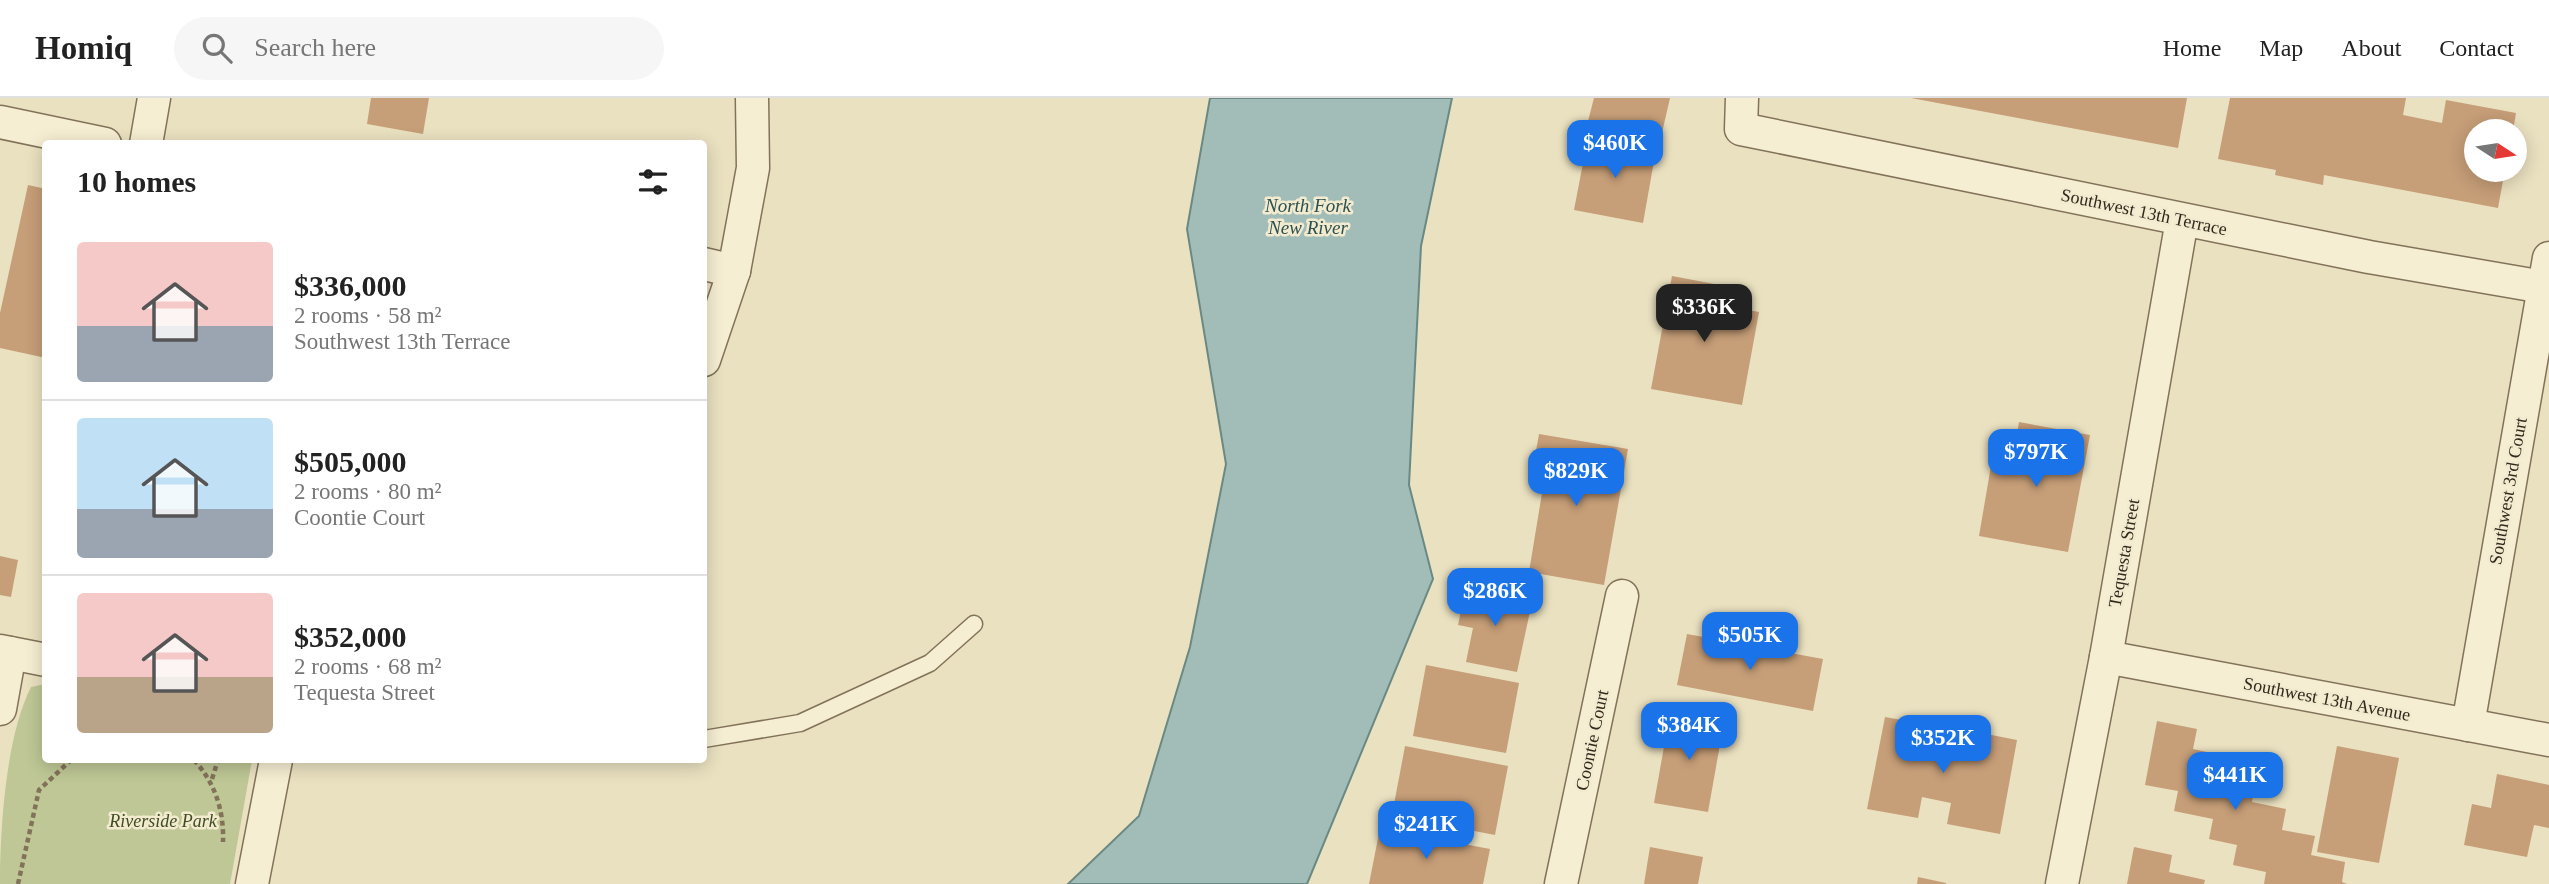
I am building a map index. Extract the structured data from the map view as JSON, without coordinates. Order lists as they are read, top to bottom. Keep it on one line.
{"streets":{"street":["Southwest 13th Terrace","Southwest 3rd Court","Tequesta Street","Southwest 13th Avenue","Coontie Court"]},"crossings":[["Southwest 13th Terrace","Southwest 3rd Court"],["Southwest 13th Terrace","Tequesta Street"],["Southwest 3rd Court","Southwest 13th Avenue"],["Tequesta Street","Southwest 13th Avenue"]],"water":["North Fork New River"],"parks":["Riverside Park"],"north":"right","page":{"header":"Homiq","search":"Search here","nav":["Home","Map","About","Contact"],"price":["$460K","$336K","$797K","$829K","$286K","$505K","$384K","$352K","$441K","$241K"],"heading":"10 homes","list":[{"name":"$336,000","note":"2 rooms · 58 m² · Southwest 13th Terrace"},{"name":"$505,000","note":"2 rooms · 80 m² · Coontie Court"},{"name":"$352,000","note":"2 rooms · 68 m² · Tequesta Street"}]}}
